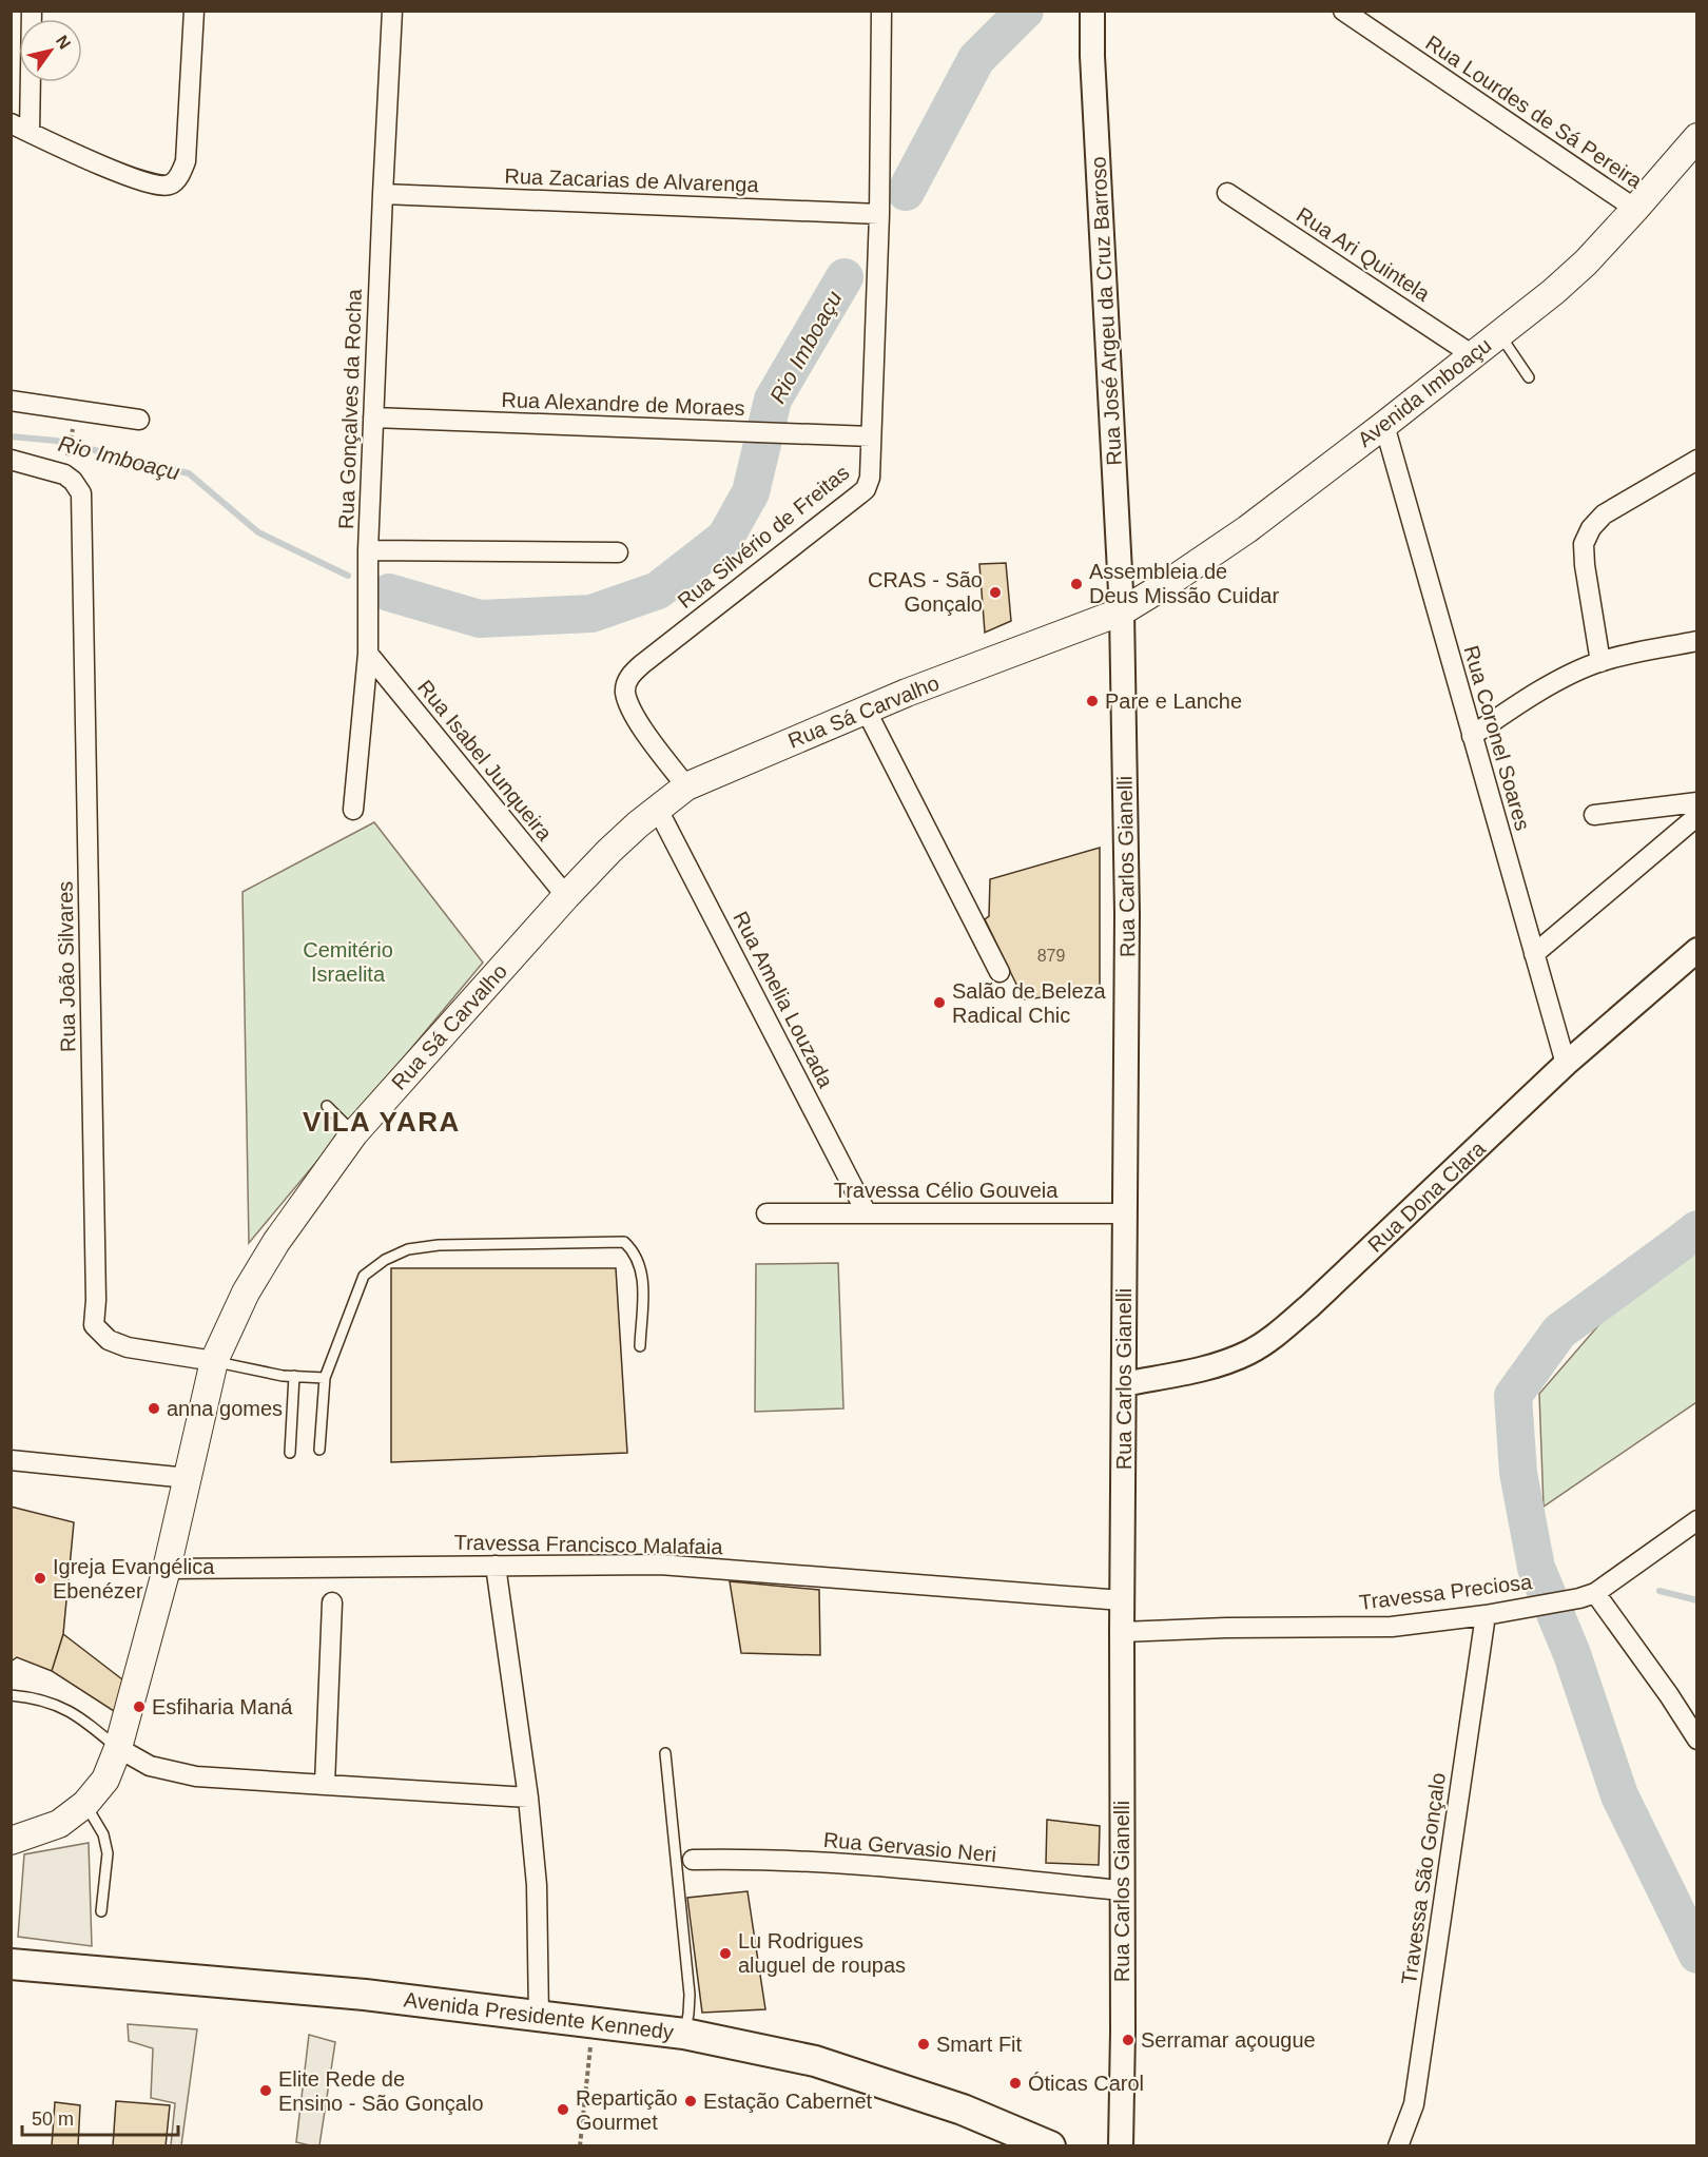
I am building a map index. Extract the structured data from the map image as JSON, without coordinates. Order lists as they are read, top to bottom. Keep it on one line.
{"streets":{"main road":["Avenida Imboaçu","Rua Sá Carvalho","Avenida Presidente Kennedy"],"street":["Rua Lourdes de Sá Pereira","Rua Zacarias de Alvarenga","Rua Ari Quintela","Rua José Argeu da Cruz Barroso","Rua Alexandre de Moraes","Rua Gonçalves da Rocha","Rua Silvério de Freitas","Rua Coronel Soares","Rua Isabel Junqueira","Rua Carlos Gianelli","Rua João Silvares","Rua Amelia Louzada","Travessa Célio Gouveia","Rua Dona Clara","Travessa Francisco Malafaia","Travessa Preciosa","Rua Gervasio Neri","Travessa São Gonçalo"]},"crossings":[["Rua Lourdes de Sá Pereira","Avenida Imboaçu"],["Rua Zacarias de Alvarenga","Rua Gonçalves da Rocha"],["Rua Zacarias de Alvarenga","Rua Silvério de Freitas"],["Rua Ari Quintela","Avenida Imboaçu"],["Rua José Argeu da Cruz Barroso","Avenida Imboaçu"],["Rua José Argeu da Cruz Barroso","Rua Sá Carvalho"],["Rua José Argeu da Cruz Barroso","Rua Carlos Gianelli"],["Avenida Imboaçu","Rua Sá Carvalho"],["Avenida Imboaçu","Rua Coronel Soares"],["Avenida Imboaçu","Rua Carlos Gianelli"],["Rua Alexandre de Moraes","Rua Gonçalves da Rocha"],["Rua Alexandre de Moraes","Rua Silvério de Freitas"],["Rua Gonçalves da Rocha","Rua Isabel Junqueira"],["Rua Silvério de Freitas","Rua Sá Carvalho"],["Rua Sá Carvalho","Rua Isabel Junqueira"],["Rua Sá Carvalho","Rua Carlos Gianelli"],["Rua Sá Carvalho","Rua João Silvares"],["Rua Sá Carvalho","Rua Amelia Louzada"],["Rua Sá Carvalho","Travessa Francisco Malafaia"],["Rua Coronel Soares","Rua Dona Clara"],["Rua Carlos Gianelli","Travessa Célio Gouveia"],["Rua Carlos Gianelli","Rua Dona Clara"],["Rua Carlos Gianelli","Travessa Francisco Malafaia"],["Rua Carlos Gianelli","Travessa Preciosa"],["Rua Carlos Gianelli","Rua Gervasio Neri"],["Rua Amelia Louzada","Travessa Célio Gouveia"],["Travessa Preciosa","Travessa São Gonçalo"]],"districts":["VILA YARA"],"water":["Rio Imboaçu"],"parks":["Cemitério Israelita"],"places":["Assembleia de Deus Missão Cuidar","CRAS - São Gonçalo","Pare e Lanche","Salão de Beleza Radical Chic","anna gomes","Igreja Evangélica Ebenézer","Esfiharia Maná","Lu Rodrigues aluguel de roupas","Serramar açougue","Smart Fit","Óticas Carol","Elite Rede de Ensino - São Gonçalo","Estação Cabernet","Repartição Gourmet"],"house_numbers":["879"],"scale_bar":"50 m","north":"top right"}
